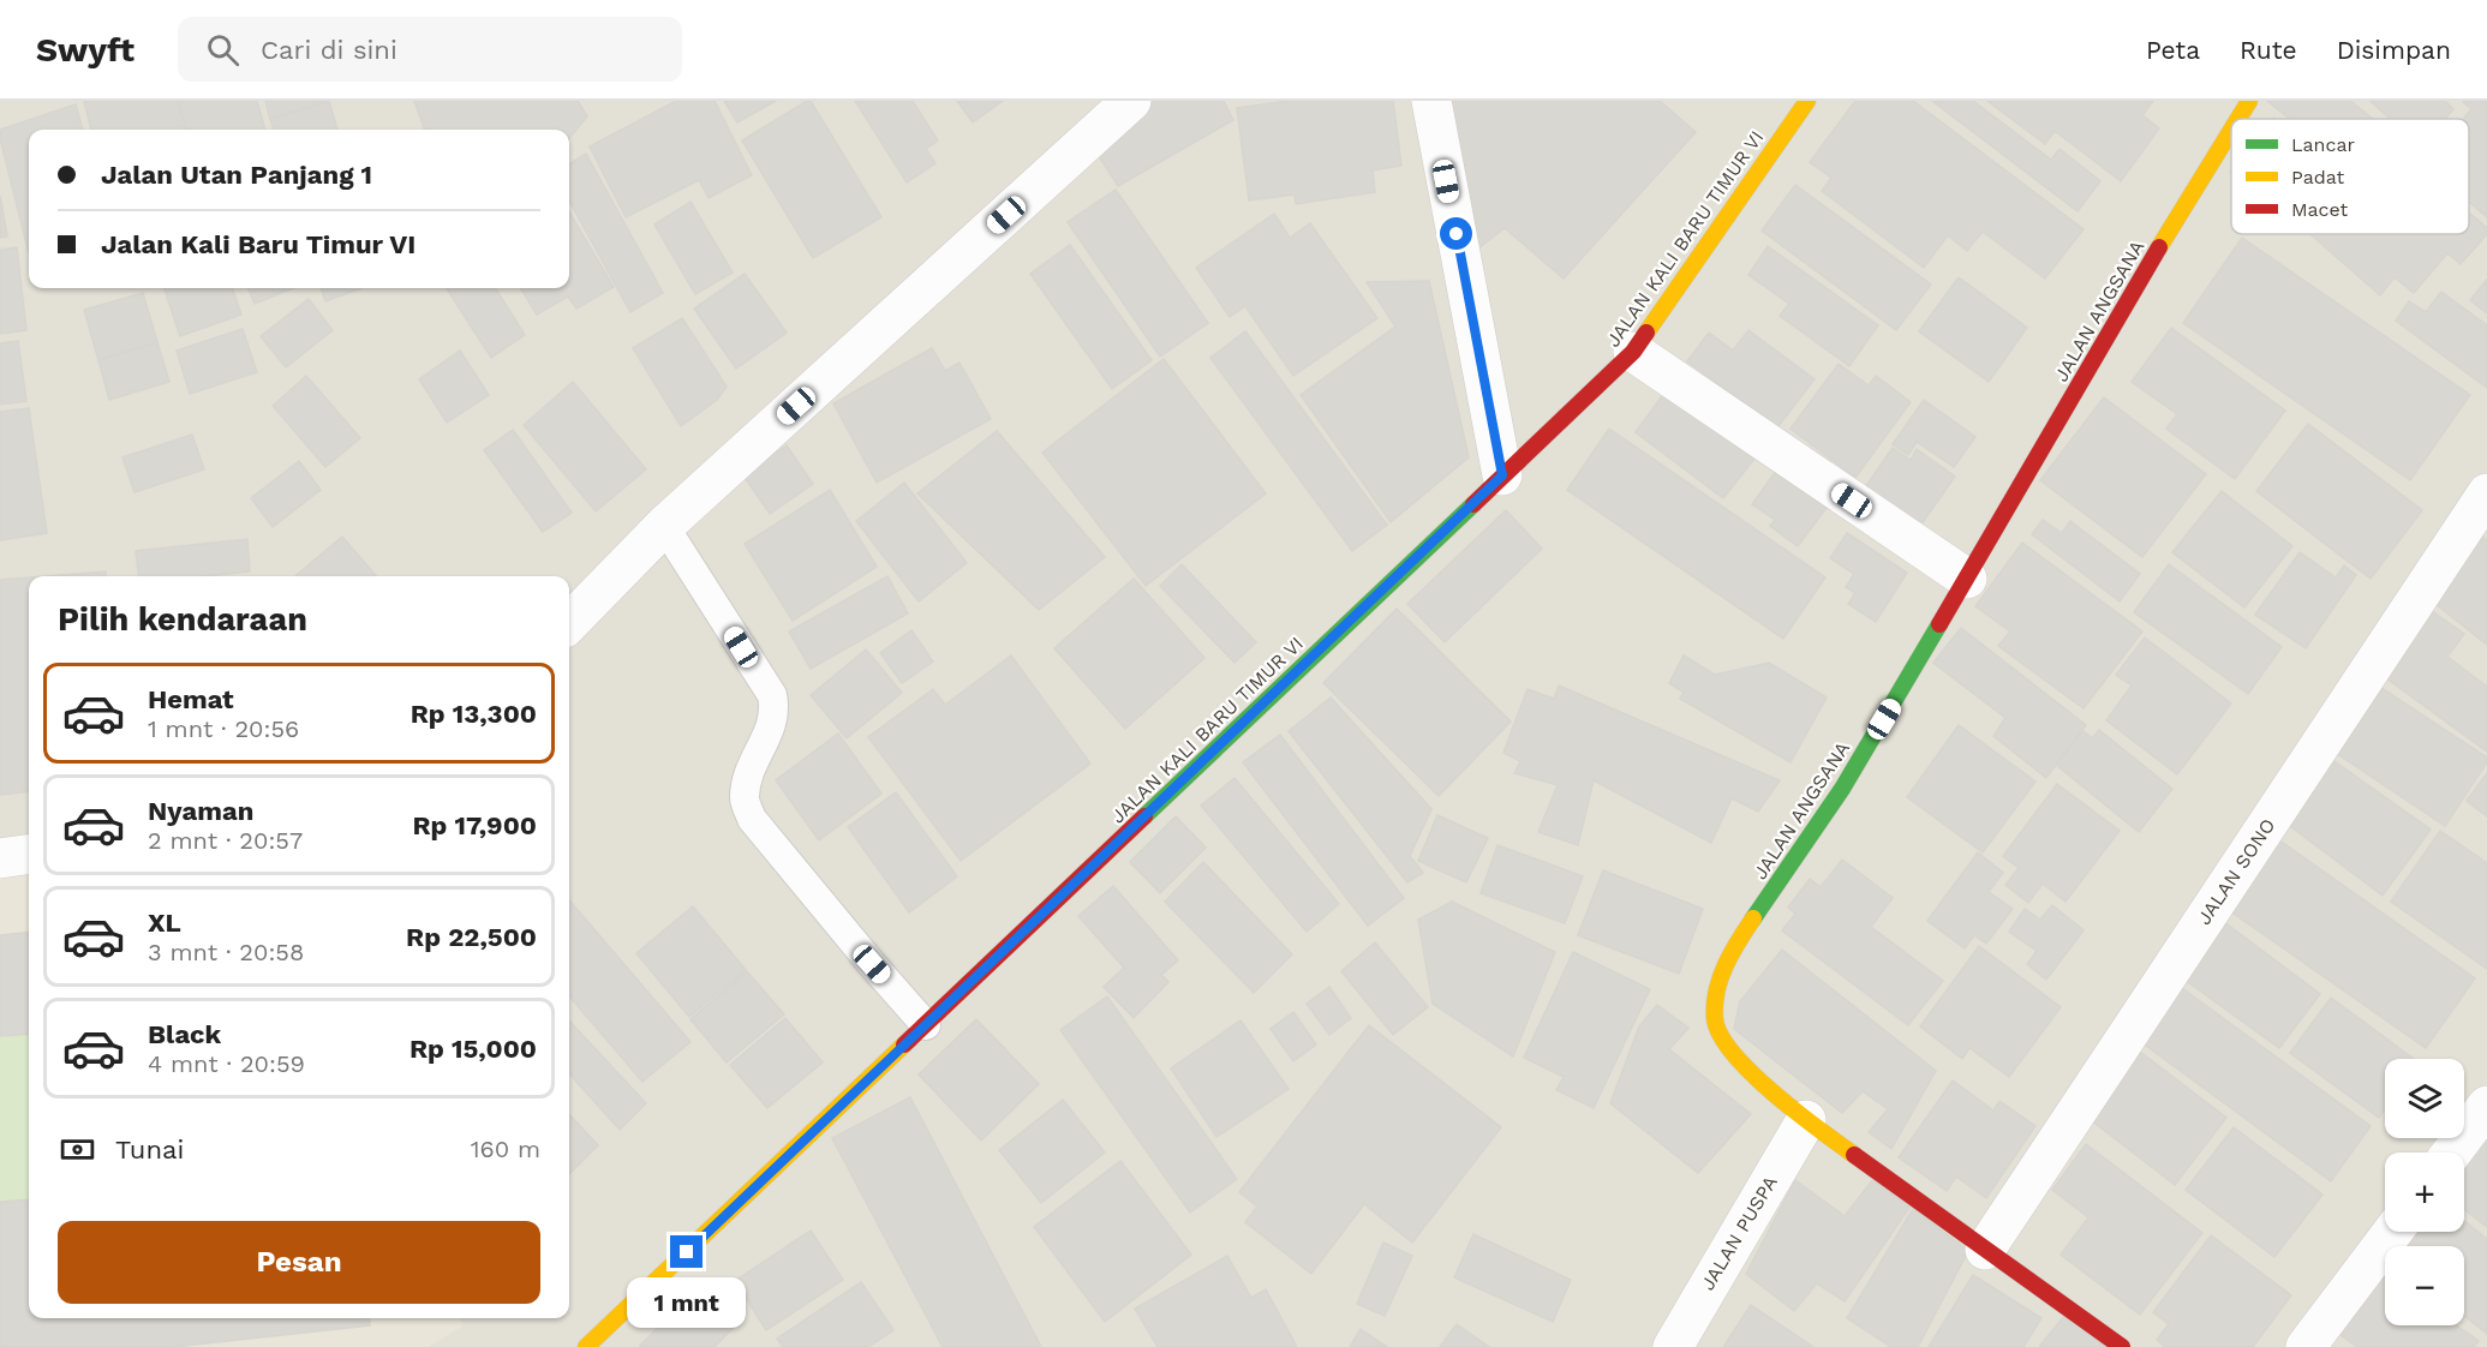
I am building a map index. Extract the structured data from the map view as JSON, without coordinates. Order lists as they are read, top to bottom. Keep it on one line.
{"streets":{"street":["JALAN KALI BARU TIMUR VI","JALAN ANGSANA","JALAN SONO","JALAN PUSPA"]},"crossings":[["JALAN ANGSANA","JALAN SONO"],["JALAN ANGSANA","JALAN PUSPA"]],"legend":["Lancar","Padat","Macet"],"page":{"header":"Swyft","search":"Cari di sini","nav":["Peta","Rute","Disimpan"],"banner":["Jalan Utan Panjang 1","Jalan Kali Baru Timur VI"],"heading":"Pilih kendaraan","list":[{"name":"Hemat","note":"1 mnt · 20:56","value":"Rp 13,300"},{"name":"Nyaman","note":"2 mnt · 20:57","value":"Rp 17,900"},{"name":"XL","note":"3 mnt · 20:58","value":"Rp 22,500"},{"name":"Black","note":"4 mnt · 20:59","value":"Rp 15,000"}],"map_buttons":["+","−"],"pay":["Tunai","160 m"],"buttons":"Pesan","bubble":"1 mnt"}}
